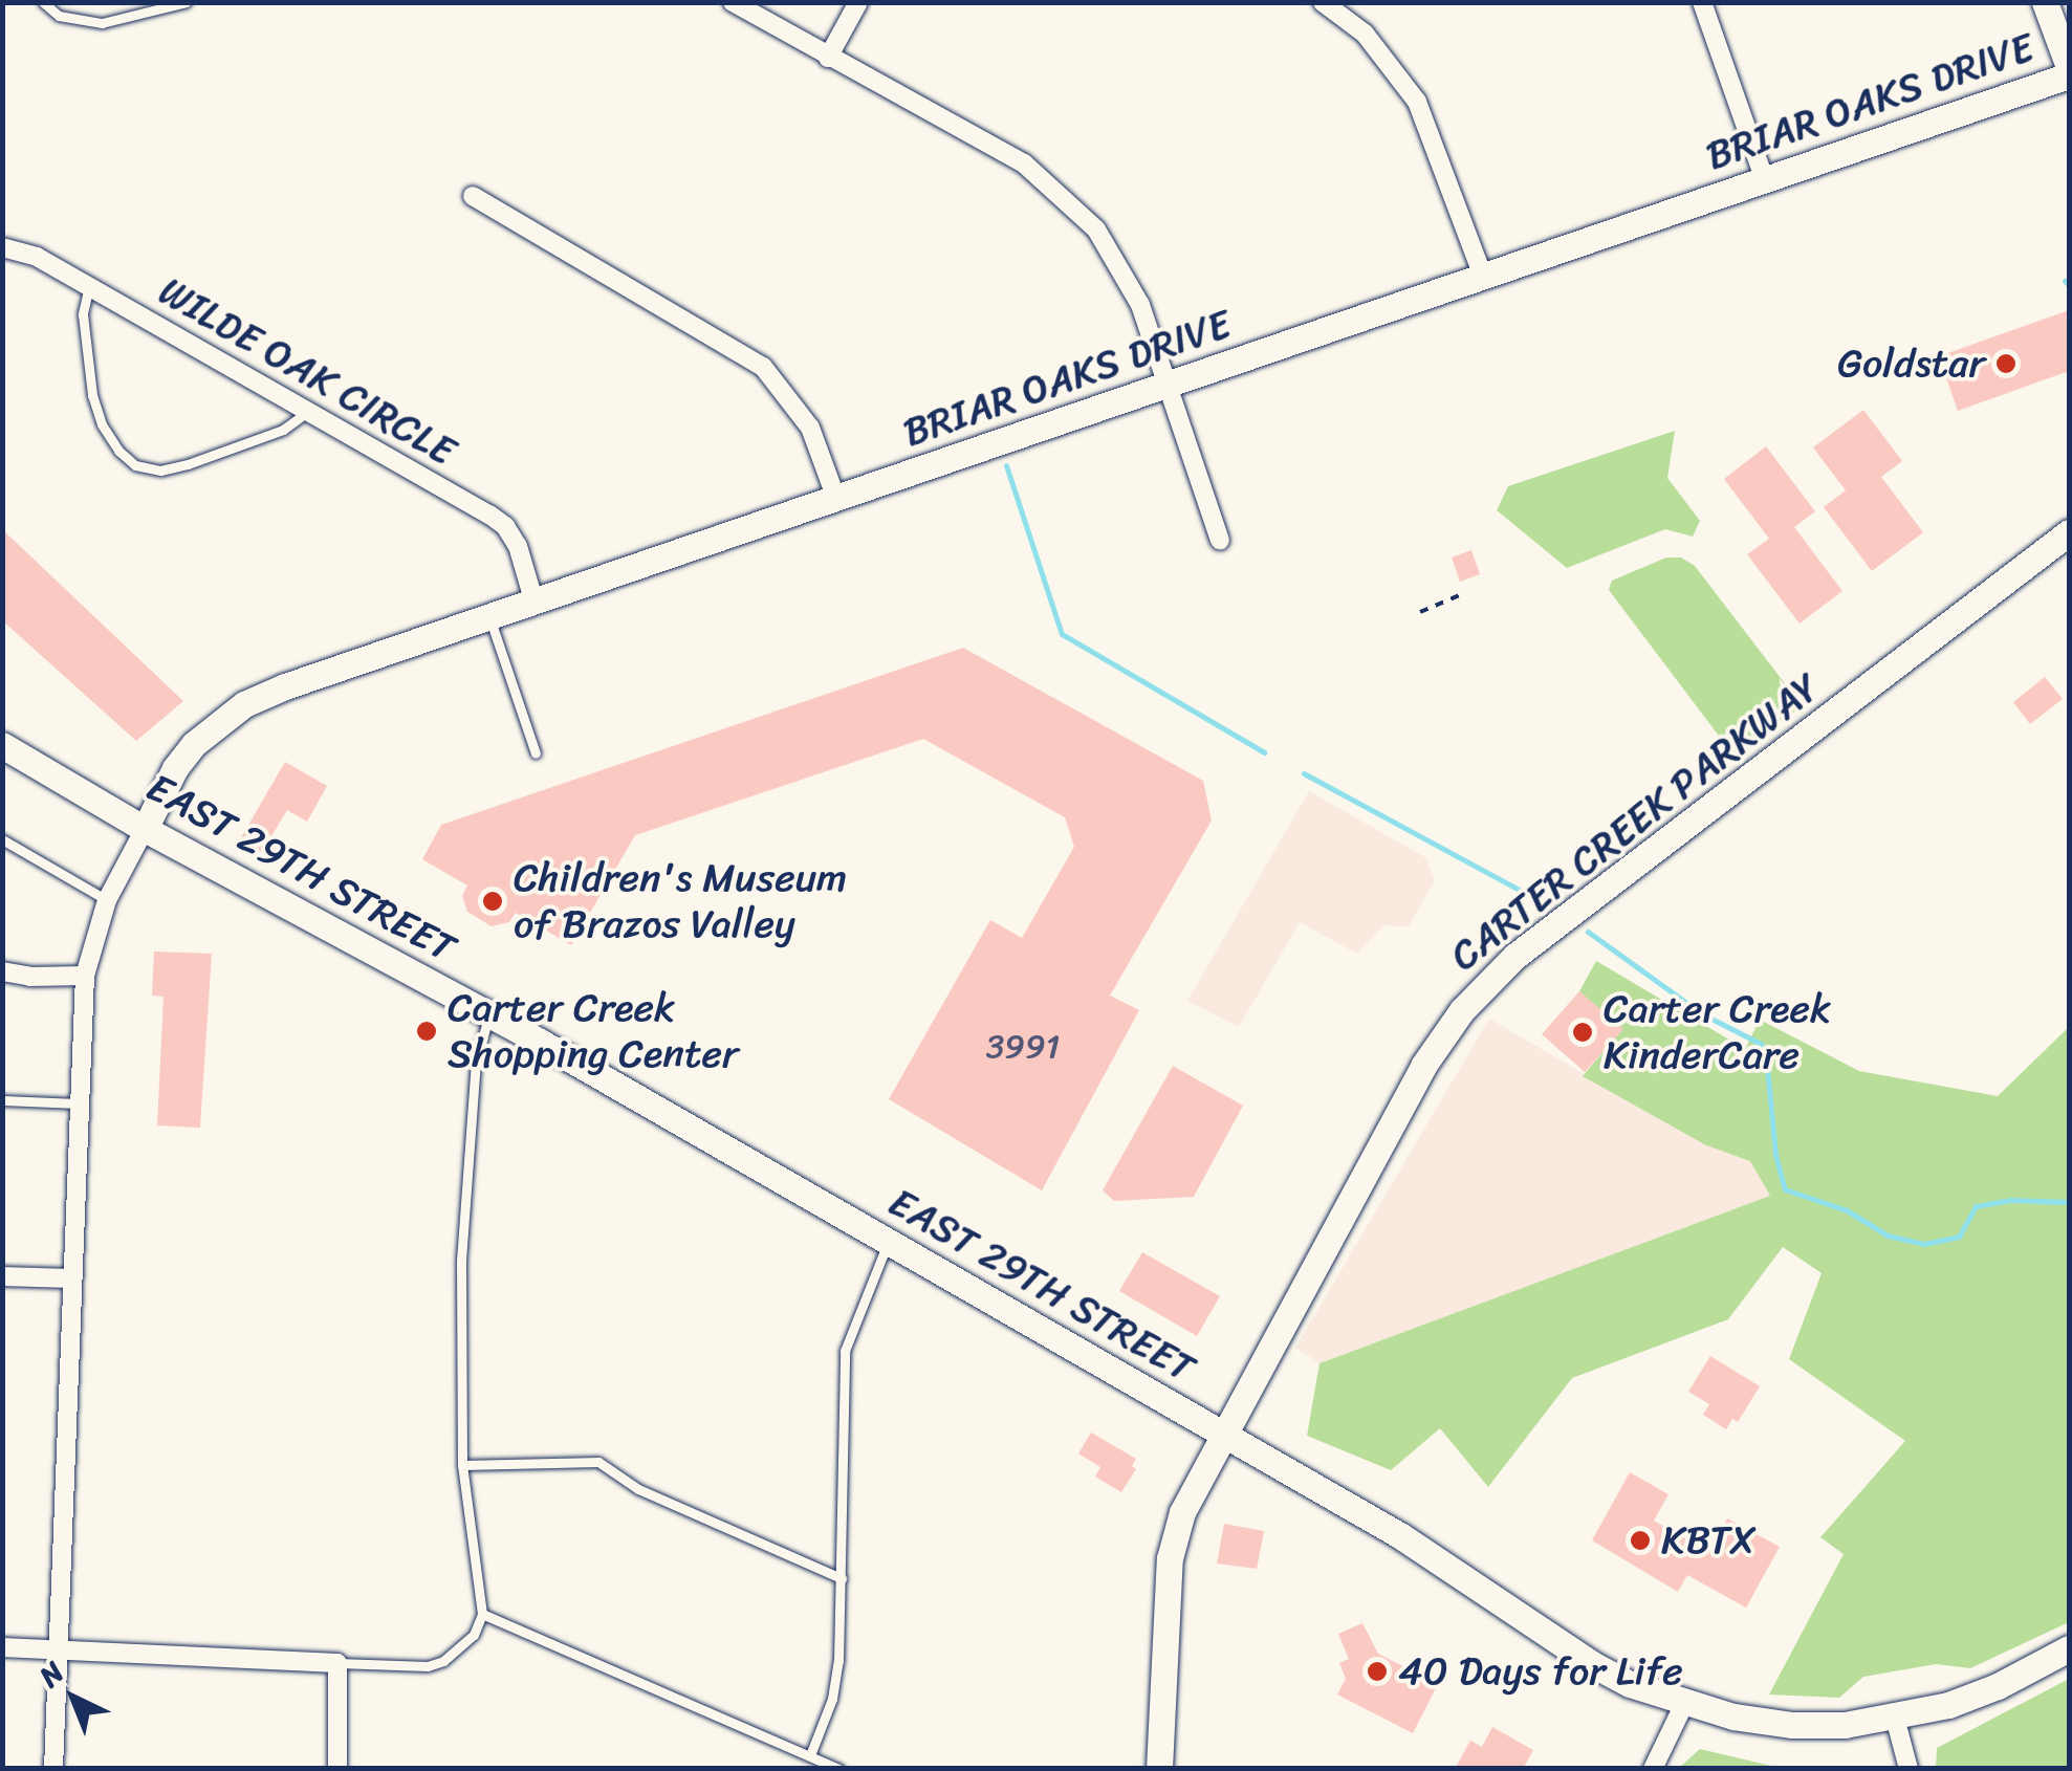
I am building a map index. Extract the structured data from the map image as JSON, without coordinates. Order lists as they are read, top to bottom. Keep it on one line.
{"streets":{"street":["BRIAR OAKS DRIVE","WILDE OAK CIRCLE","CARTER CREEK PARKWAY","EAST 29TH STREET"]},"crossings":[["BRIAR OAKS DRIVE","WILDE OAK CIRCLE"],["BRIAR OAKS DRIVE","EAST 29TH STREET"],["CARTER CREEK PARKWAY","EAST 29TH STREET"]],"places":["Goldstar","Children's Museum of Brazos Valley","Carter Creek Shopping Center","Carter Creek KinderCare","KBTX","40 Days for Life"],"house_numbers":["3991"],"north":"top left"}
